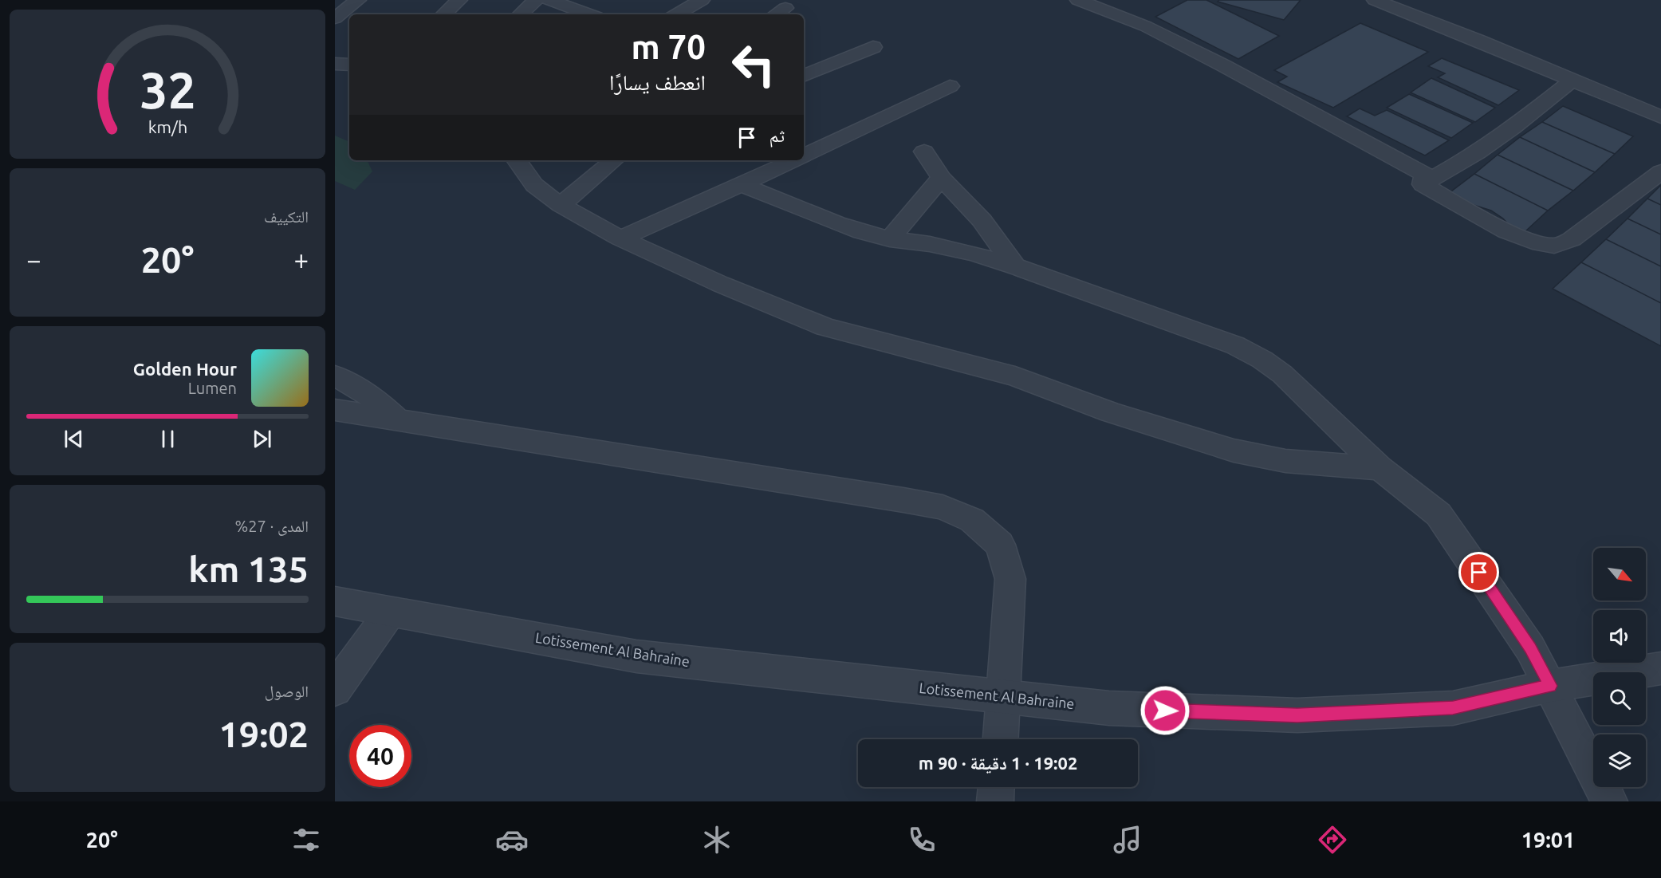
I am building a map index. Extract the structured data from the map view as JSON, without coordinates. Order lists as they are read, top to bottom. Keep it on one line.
{"streets":{"street":["Lotissement Al Bahraine"]},"north":"bottom right","page":{"turn":["70 m","انعطف يسارًا"],"then":"ثم","tile":["التكييف",["المدى · 27%","135 km"],["الوصول","19:02"]],"heat":["−","20°","+"],"song":["Golden Hour","Lumen"],"limit":"40","trip":"19:02 · 1 دقيقة · 90 m","tabs":["19:01","20°"],"gauge":["32","km/h"]}}
